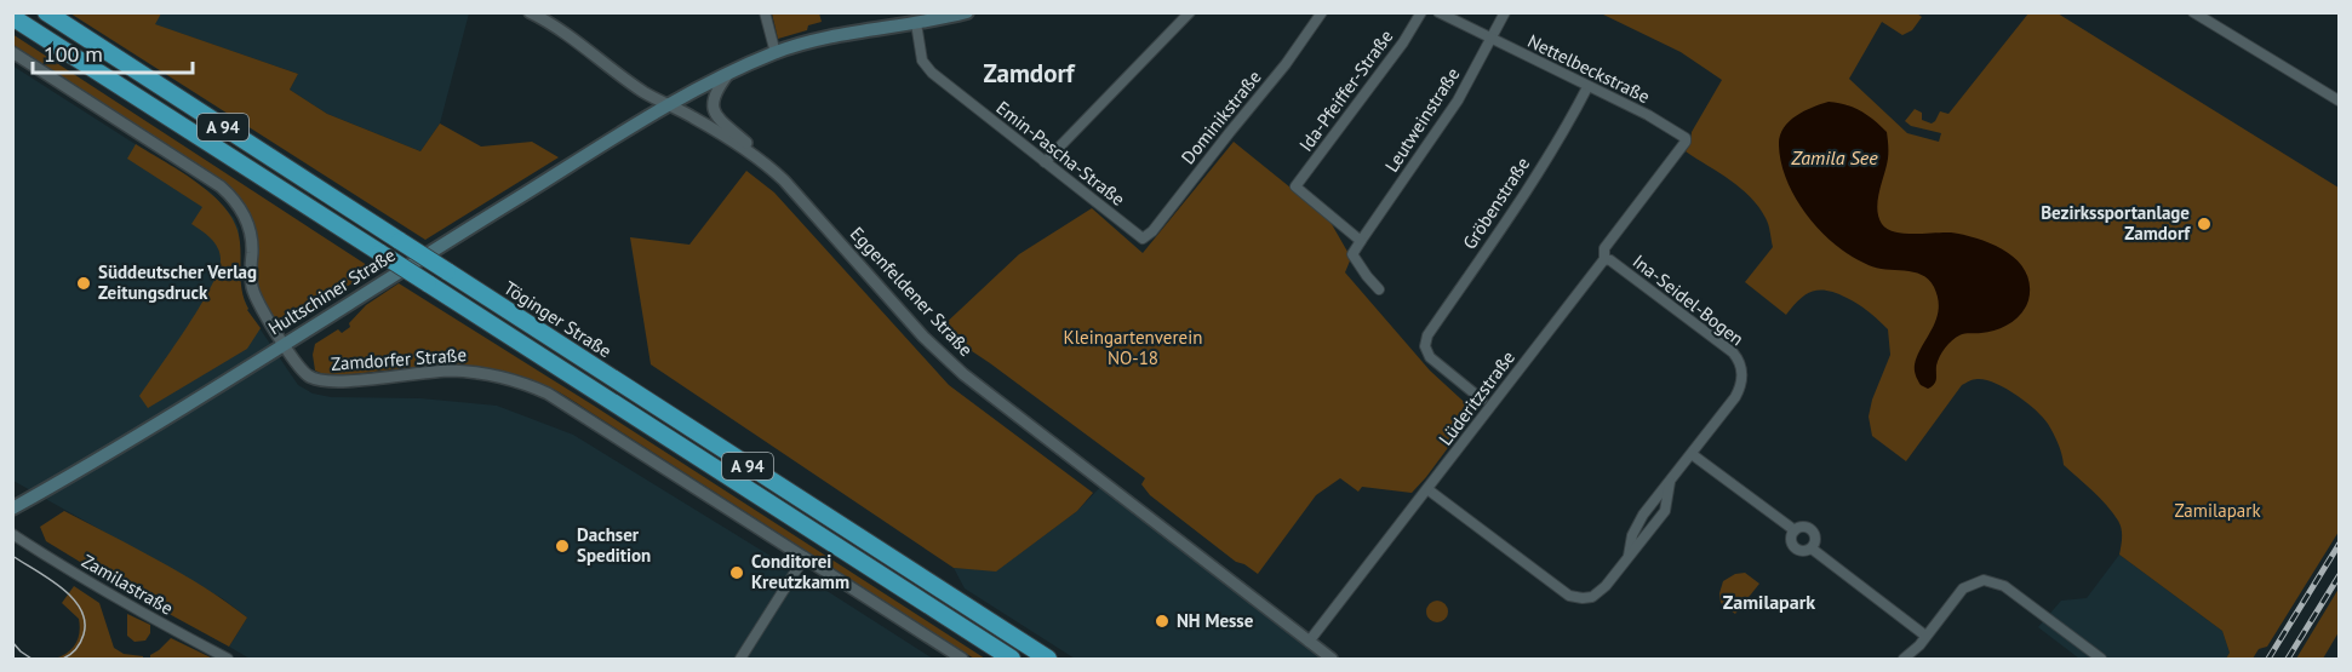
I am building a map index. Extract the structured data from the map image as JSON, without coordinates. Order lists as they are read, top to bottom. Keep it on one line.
{"streets":{"highway":["A 94","Töginger Straße"],"main road":["Hultschiner Straße"],"street":["Nettelbeckstraße","Ida-Pfeiffer-Straße","Dominikstraße","Leutweinstraße","Emin-Pascha-Straße","Gröbenstraße","Eggenfeldener Straße","Ina-Seidel-Bogen","Zamdorfer Straße","Lüderitzstraße","Zamilastraße"]},"crossings":[["Nettelbeckstraße","Leutweinstraße"],["Nettelbeckstraße","Gröbenstraße"],["Nettelbeckstraße","Lüderitzstraße"],["Ida-Pfeiffer-Straße","Leutweinstraße"],["Dominikstraße","Emin-Pascha-Straße"],["Emin-Pascha-Straße","Hultschiner Straße"],["Hultschiner Straße","Eggenfeldener Straße"],["Hultschiner Straße","Zamdorfer Straße"],["Eggenfeldener Straße","Lüderitzstraße"],["Ina-Seidel-Bogen","Lüderitzstraße"]],"districts":["Zamdorf","Zamilapark"],"water":["Zamila See"],"parks":["Kleingartenverein NO-18","Zamilapark"],"places":["Bezirkssportanlage Zamdorf","Süddeutscher Verlag Zeitungsdruck","Dachser Spedition","Conditorei Kreutzkamm","NH Messe"],"scale_bar":"100 m"}
